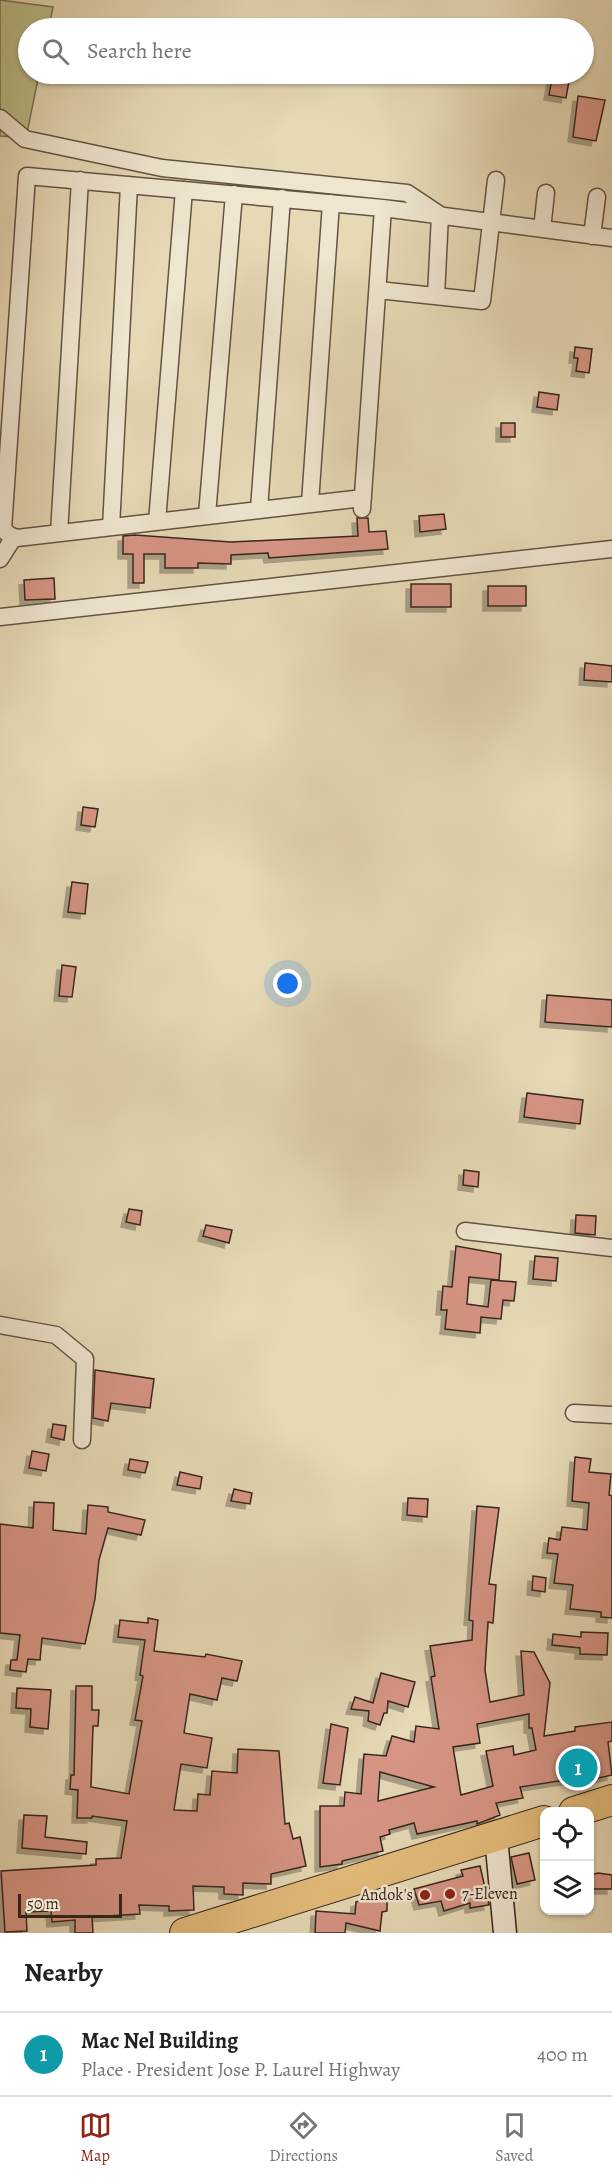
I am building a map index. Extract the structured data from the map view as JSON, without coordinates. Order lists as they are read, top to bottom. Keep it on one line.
{"places":["7-Eleven","Andok's"],"scale_bar":"50 m","page":{"search":"Search here","pins":"1","scale":"50 m","heading":"Nearby","list":[{"mark":"1","name":"Mac Nel Building","note":"Place · President Jose P. Laurel Highway","value":"400 m"}],"nav":["Map","Directions","Saved"]}}
